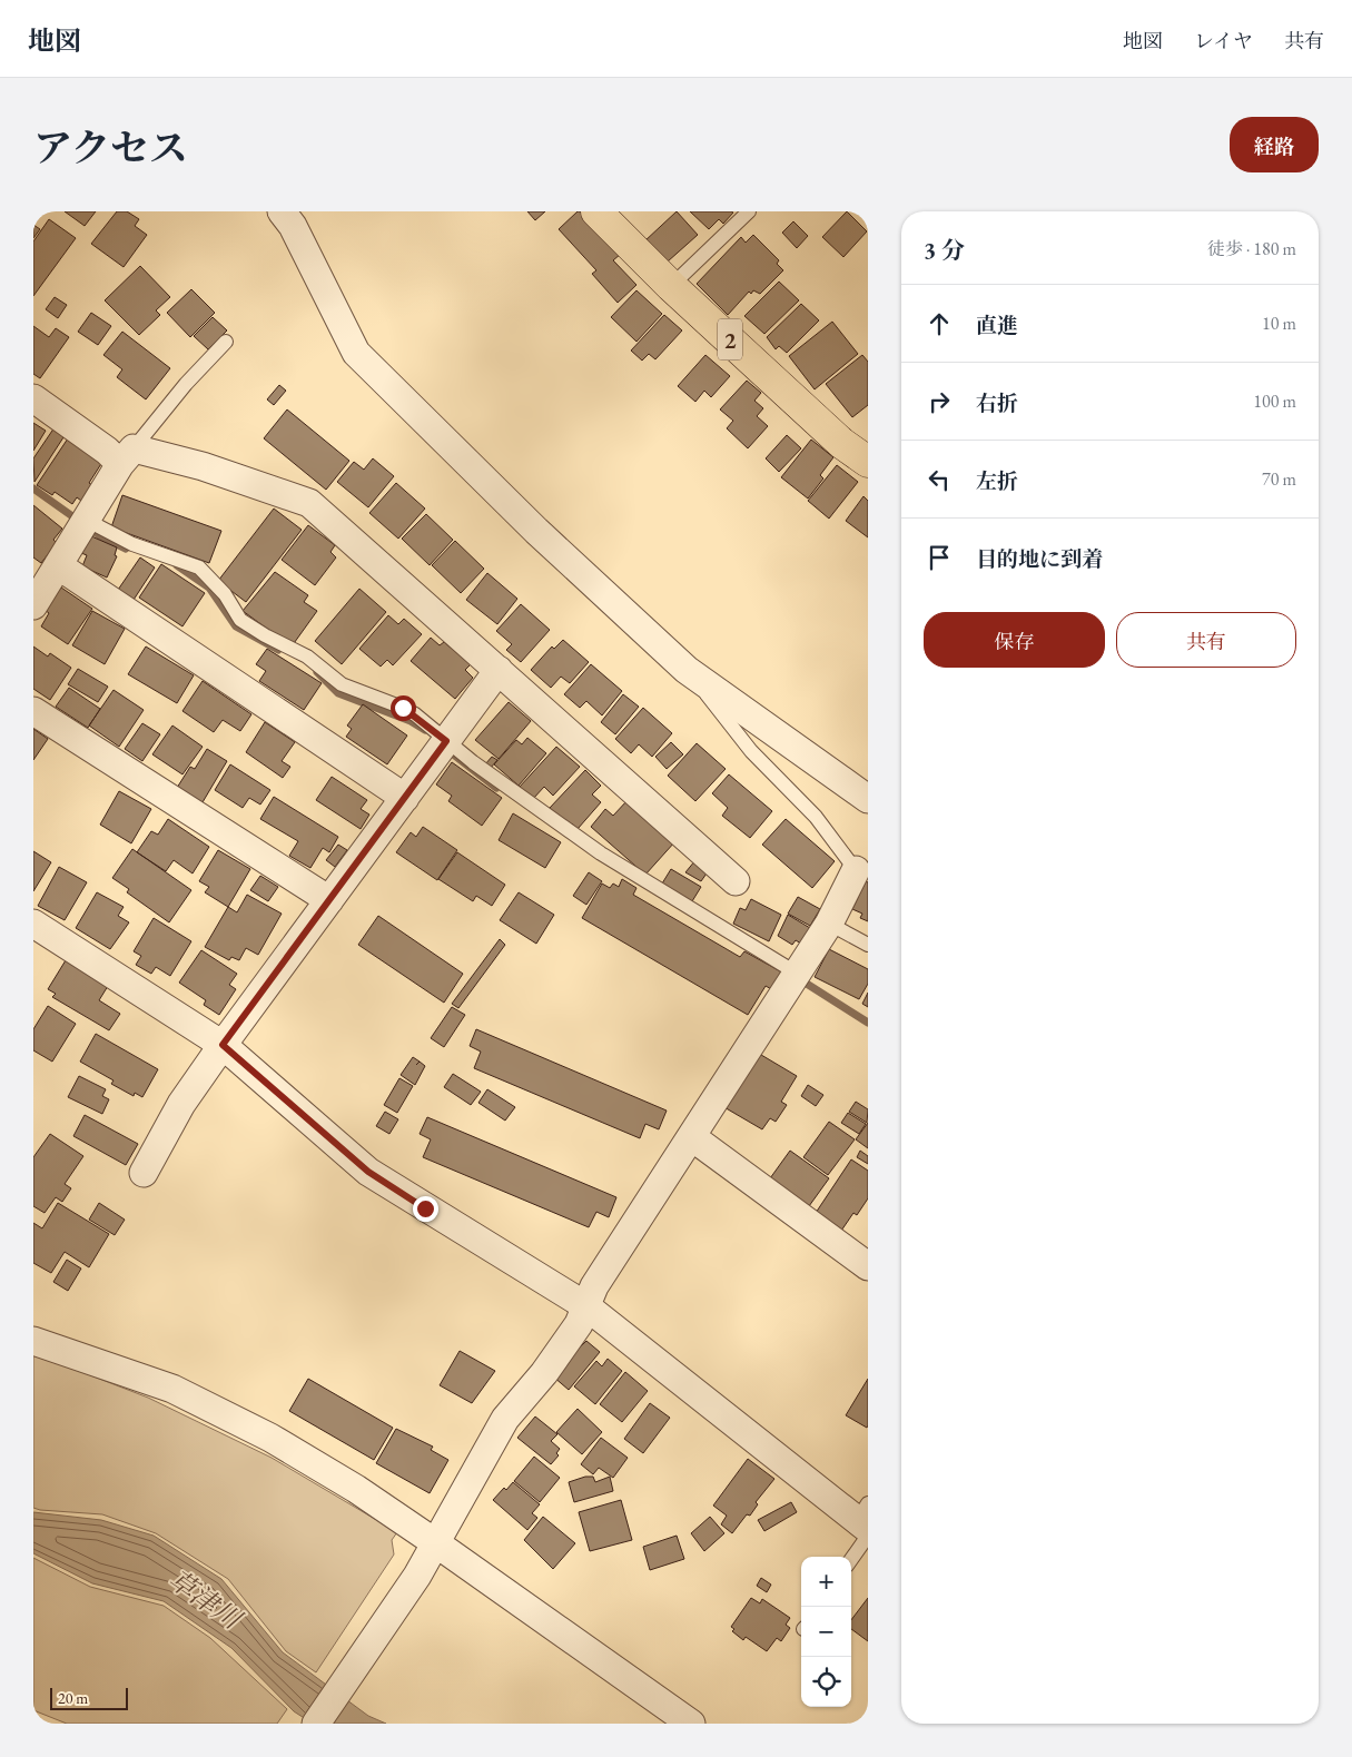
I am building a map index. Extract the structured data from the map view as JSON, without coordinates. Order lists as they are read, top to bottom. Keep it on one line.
{"streets":{"main road":["2"]},"water":["草津川"],"scale_bar":"20 m","page":{"header":"地図","nav":["地図","レイヤ","共有"],"title":"アクセス","buttons":["経路",["保存","共有"]],"heading":["3 分","徒歩 · 180 m"],"list":[["直進","10 m"],["右折","100 m"],["左折","70 m"],"目的地に到着"],"map_buttons":["+","−"],"scale":"20 m"}}
